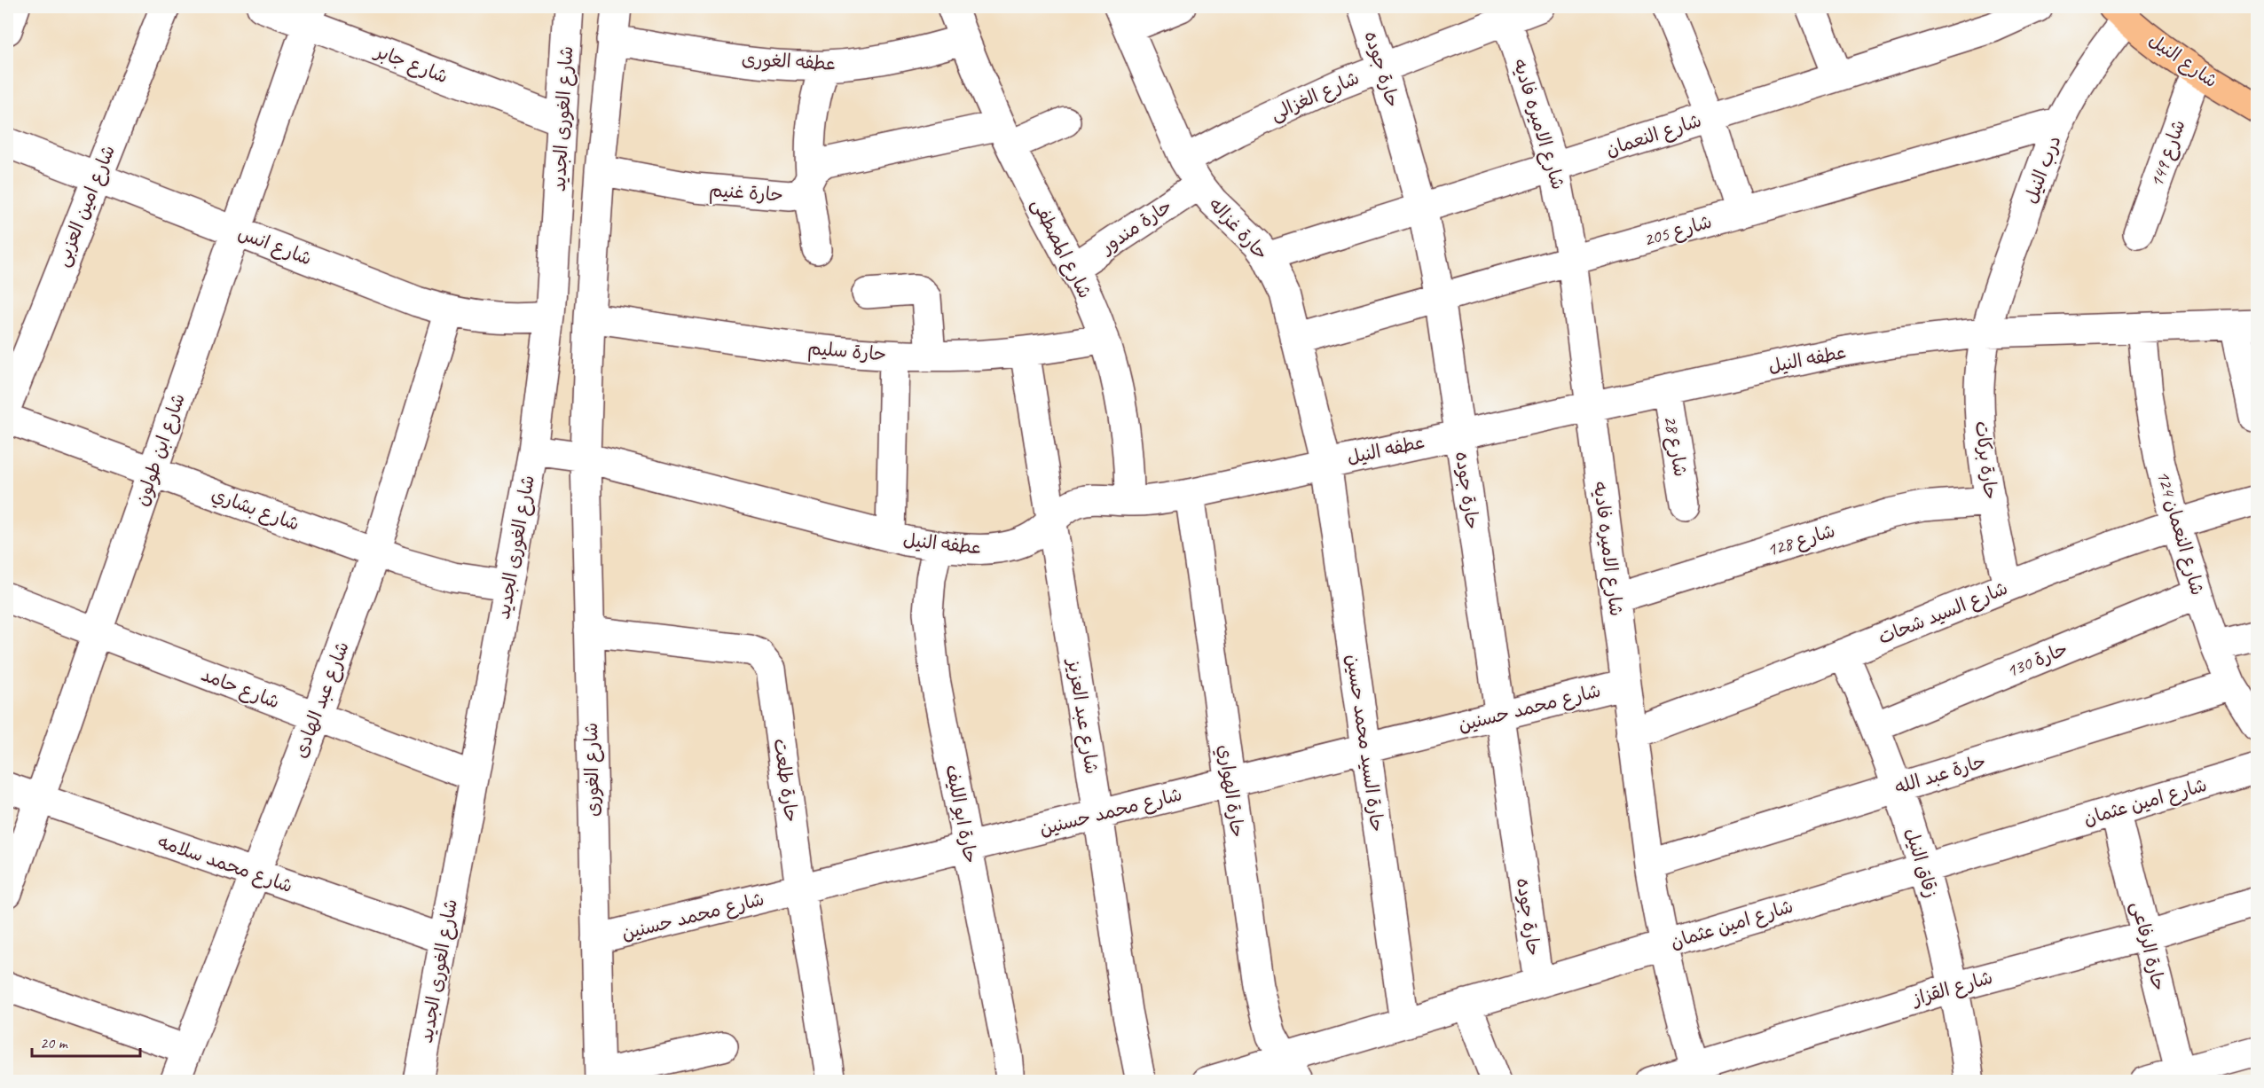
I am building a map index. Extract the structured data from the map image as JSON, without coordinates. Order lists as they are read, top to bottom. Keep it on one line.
{"streets":{"main road":["شارع النيل"],"street":["عطفه الغورى","شارع جابر","حارة جوده","شارع الغزالى","شارع الغورى الجديد","شارع الاميره فاديه","شارع النعمان","شارع 149","درب النيل","حارة غنيم","شارع امين العزبى","حارة مندور","حارة غزاله","شارع 205","شارع انس","شارع المصطفى","حارة سليم","عطفه النيل","شارع 28","شارع ابن طولون","حارة بركات","شارع بشاري","شارع النعمان 124","شارع 128","شارع السيد شحات","حارة 130","شارع حامد","شارع عبد الهادى","شارع محمد حسنين","شارع عبد العزيز","حارة السيد محمد حسين","شارع الغورى","حارة عبد الله","حارة طلعت","حارة الهواري","شارع امين عثمان","حارة ابو الليف","زقاق النيل","شارع محمد سلامه","حارة الرفاعى","شارع القزاز"]},"crossings":[["شارع النيل","شارع 149"],["شارع النيل","درب النيل"],["عطفه الغورى","شارع المصطفى"],["شارع جابر","شارع الغورى الجديد"],["شارع جابر","شارع ابن طولون"],["حارة جوده","شارع الغزالى"],["حارة جوده","شارع النعمان"],["حارة جوده","شارع 205"],["حارة جوده","عطفه النيل"],["حارة جوده","شارع محمد حسنين"],["حارة جوده","شارع امين عثمان"],["شارع الغزالى","شارع الاميره فاديه"],["شارع الغزالى","حارة غزاله"],["شارع الغورى الجديد","شارع انس"],["شارع الغورى الجديد","عطفه النيل"],["شارع الغورى الجديد","شارع بشاري"],["شارع الغورى الجديد","شارع حامد"],["شارع الغورى الجديد","شارع محمد سلامه"],["شارع الاميره فاديه","شارع النعمان"],["شارع الاميره فاديه","شارع 205"],["شارع الاميره فاديه","عطفه النيل"],["شارع الاميره فاديه","شارع 128"],["شارع الاميره فاديه","شارع السيد شحات"],["شارع الاميره فاديه","شارع محمد حسنين"],["شارع الاميره فاديه","حارة عبد الله"],["شارع الاميره فاديه","شارع امين عثمان"],["شارع الاميره فاديه","شارع القزاز"],["شارع النعمان","حارة غزاله"],["درب النيل","شارع 205"],["درب النيل","عطفه النيل"],["درب النيل","حارة بركات"],["حارة غنيم","شارع المصطفى"],["شارع امين العزبى","شارع انس"],["حارة مندور","حارة غزاله"],["حارة مندور","شارع المصطفى"],["حارة غزاله","شارع 205"],["حارة غزاله","عطفه النيل"],["حارة غزاله","حارة السيد محمد حسين"],["شارع انس","شارع ابن طولون"],["شارع انس","شارع عبد الهادى"],["شارع المصطفى","حارة سليم"],["شارع المصطفى","عطفه النيل"],["حارة سليم","شارع عبد العزيز"],["عطفه النيل","شارع 28"],["عطفه النيل","حارة بركات"],["عطفه النيل","شارع النعمان 124"],["عطفه النيل","شارع عبد العزيز"],["عطفه النيل","حارة السيد محمد حسين"],["عطفه النيل","شارع الغورى"],["عطفه النيل","حارة الهواري"],["عطفه النيل","حارة ابو الليف"],["شارع ابن طولون","شارع بشاري"],["شارع ابن طولون","شارع حامد"],["شارع ابن طولون","شارع محمد سلامه"],["حارة بركات","شارع 128"],["حارة بركات","شارع السيد شحات"],["شارع بشاري","شارع عبد الهادى"],["شارع النعمان 124","شارع السيد شحات"],["شارع النعمان 124","حارة 130"],["شارع النعمان 124","حارة عبد الله"],["شارع السيد شحات","زقاق النيل"],["حارة 130","زقاق النيل"],["شارع حامد","شارع عبد الهادى"],["شارع عبد الهادى","شارع محمد سلامه"],["شارع محمد حسنين","شارع عبد العزيز"],["شارع محمد حسنين","حارة السيد محمد حسين"],["شارع محمد حسنين","شارع الغورى"],["شارع محمد حسنين","حارة طلعت"],["شارع محمد حسنين","حارة الهواري"],["شارع محمد حسنين","حارة ابو الليف"],["حارة السيد محمد حسين","شارع امين عثمان"],["شارع الغورى","حارة طلعت"],["حارة عبد الله","زقاق النيل"],["حارة الهواري","شارع امين عثمان"],["شارع امين عثمان","زقاق النيل"],["شارع امين عثمان","حارة الرفاعى"],["زقاق النيل","شارع القزاز"],["حارة الرفاعى","شارع القزاز"]],"scale_bar":"20 m"}
